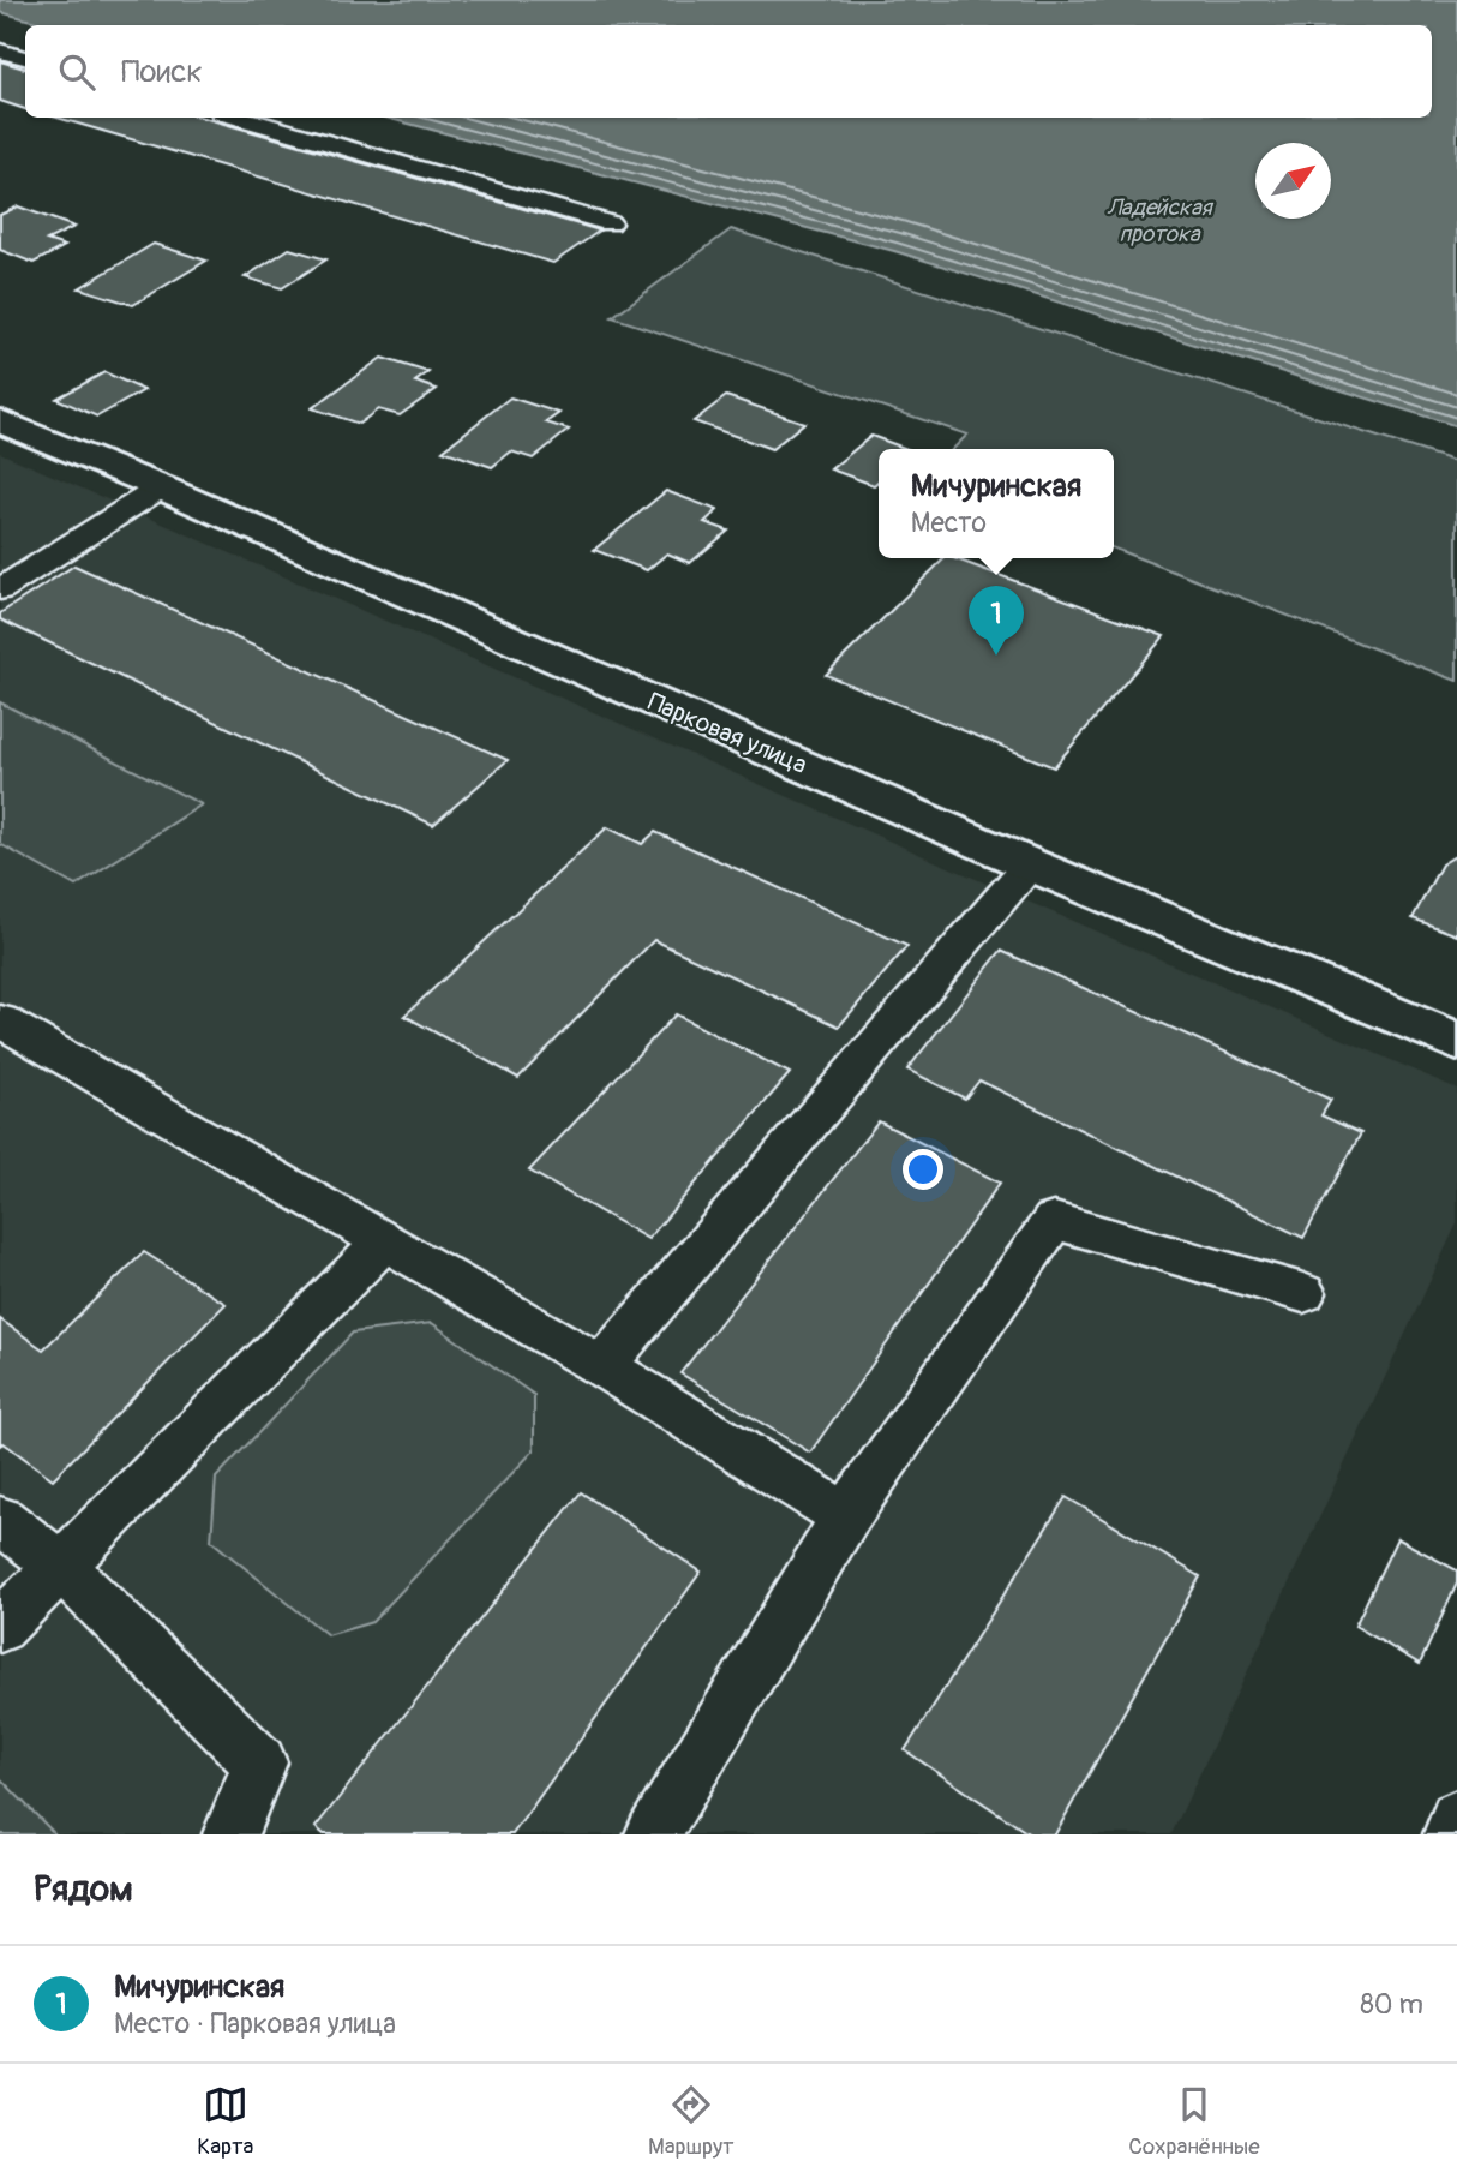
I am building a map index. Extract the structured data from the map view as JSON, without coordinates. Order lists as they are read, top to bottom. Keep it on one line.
{"streets":{"street":["Парковая улица"]},"water":["Ладейская протока"],"north":"top right","page":{"search":"Поиск","popup":["Мичуринская","Место"],"pins":"1","heading":"Рядом","list":[{"mark":"1","name":"Мичуринская","note":"Место · Парковая улица","value":"80 m"}],"nav":["Карта","Маршрут","Сохранённые"]}}
